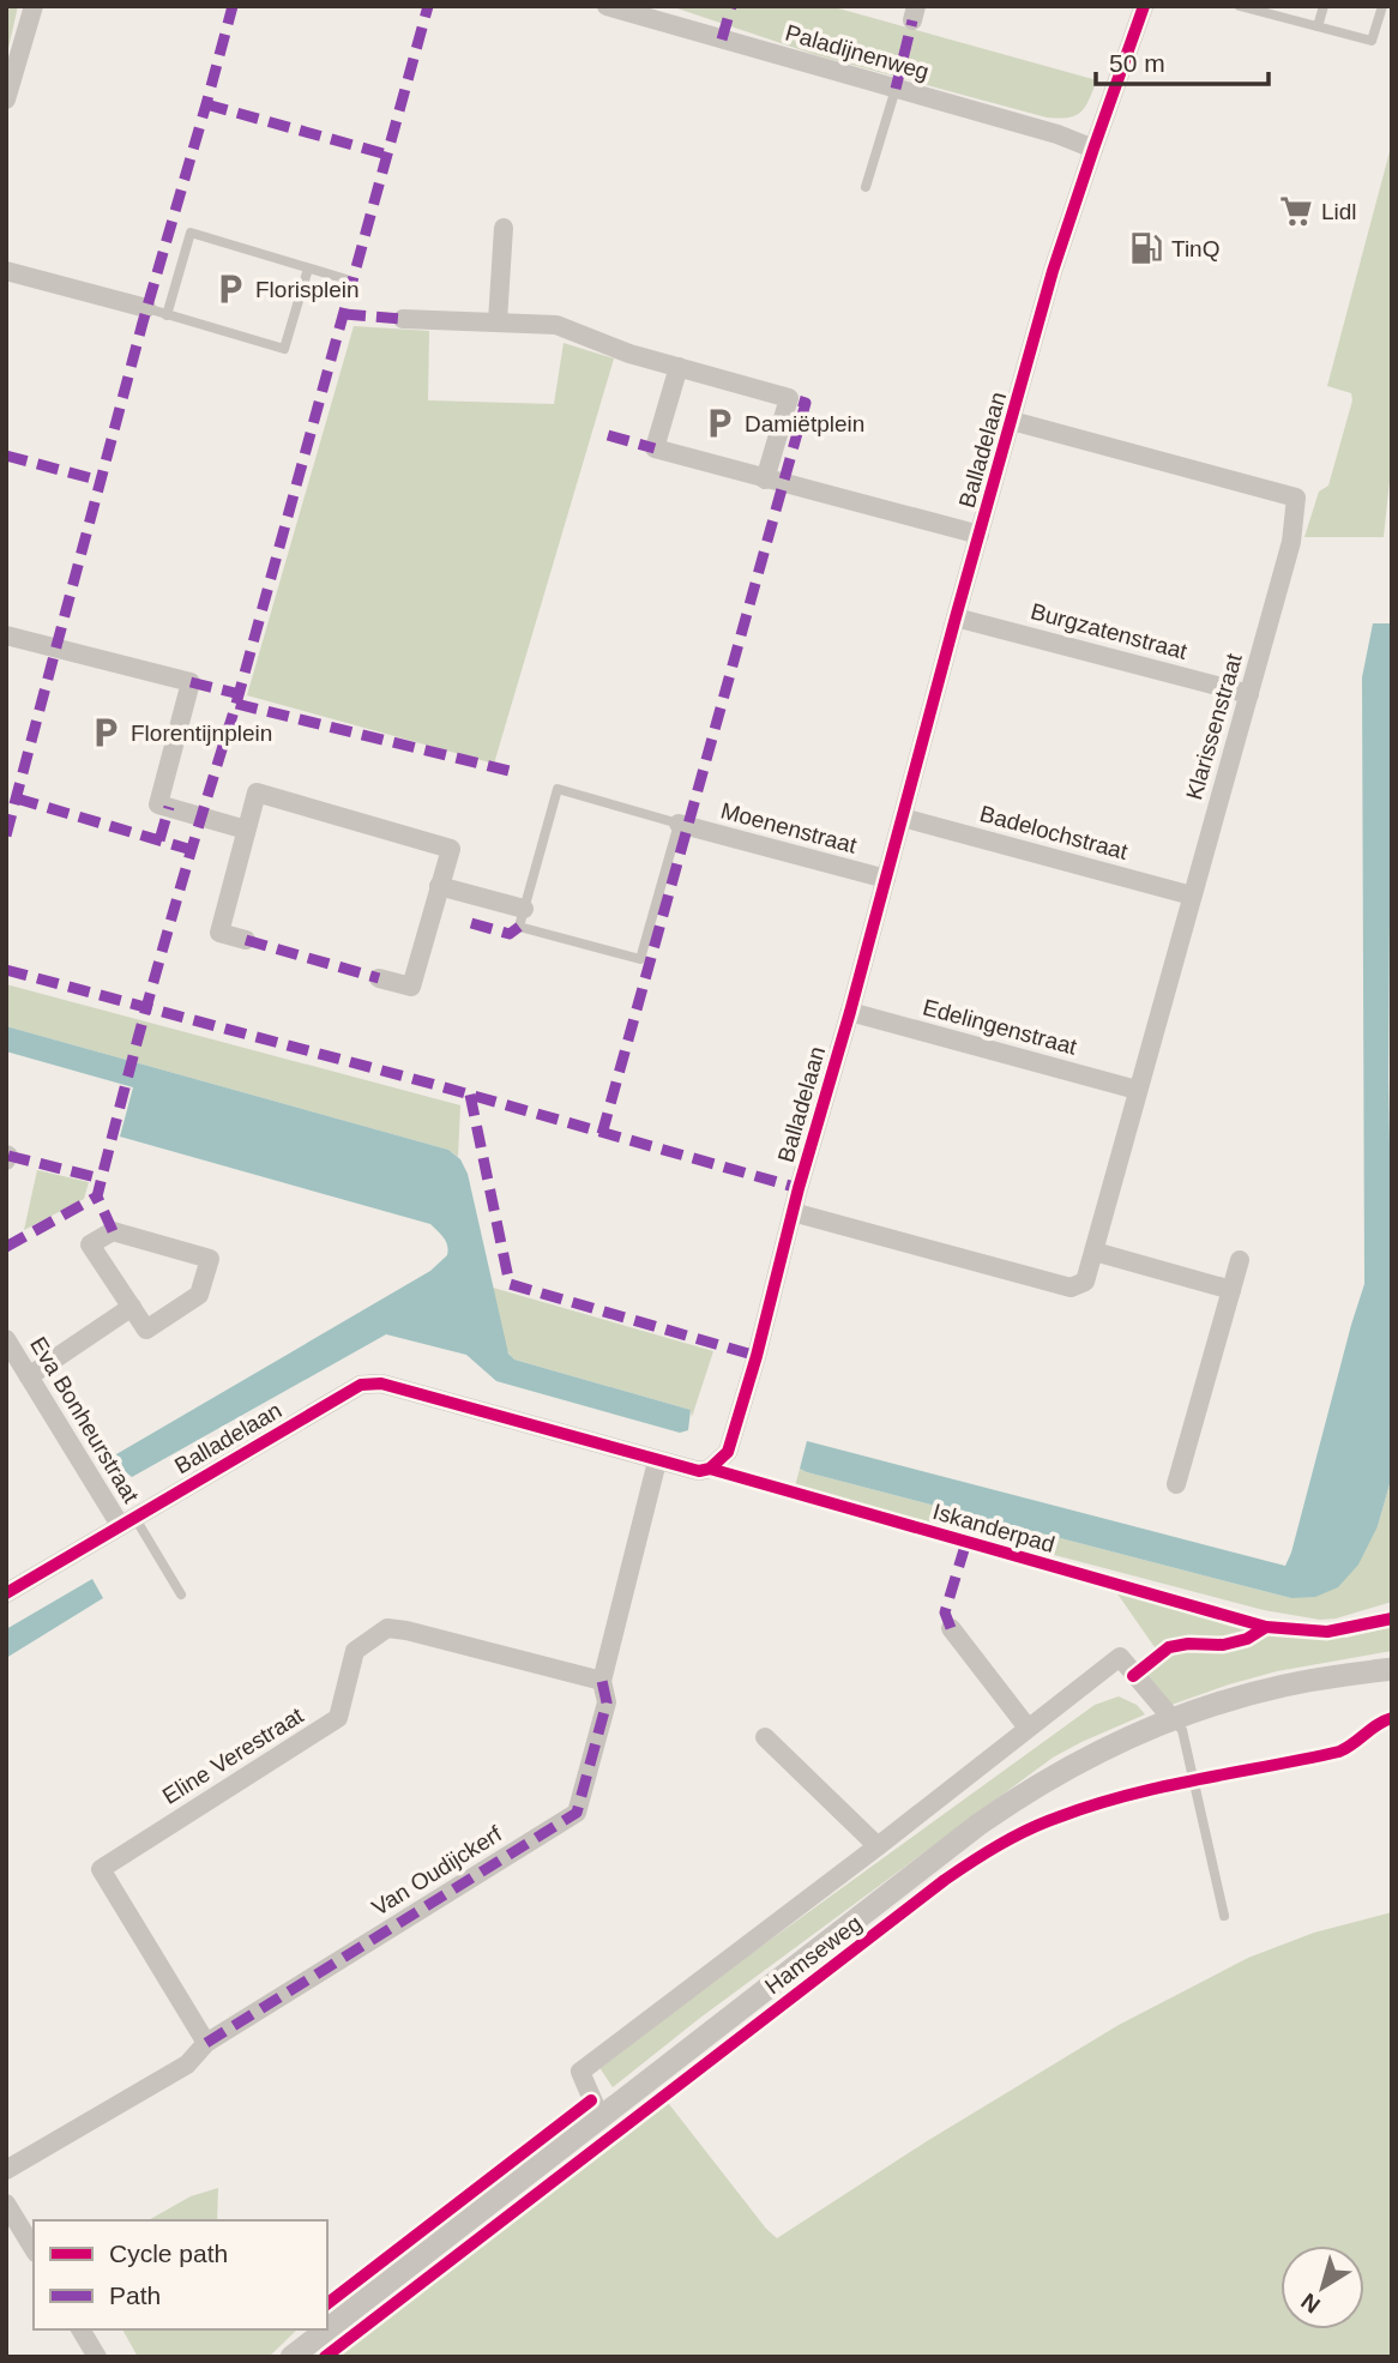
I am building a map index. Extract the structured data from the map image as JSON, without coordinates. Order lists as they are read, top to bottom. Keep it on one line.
{"streets":{"street":["Paladijnenweg","Balladelaan","Burgzatenstraat","Klarissenstraat","Moenenstraat","Badelochstraat","Edelingenstraat","Eva Bonheurstraat","Eline Verestraat","Van Oudijckerf","Hamseweg"],"cycle path":["Iskanderpad"]},"crossings":[["Paladijnenweg","Balladelaan"],["Balladelaan","Burgzatenstraat"],["Balladelaan","Klarissenstraat"],["Balladelaan","Moenenstraat"],["Balladelaan","Badelochstraat"],["Balladelaan","Edelingenstraat"],["Balladelaan","Eva Bonheurstraat"],["Burgzatenstraat","Klarissenstraat"],["Klarissenstraat","Badelochstraat"],["Klarissenstraat","Edelingenstraat"],["Eline Verestraat","Van Oudijckerf"]],"places":{"supermarket":["Lidl"],"fuel station":["TinQ"],"parking":["Florisplein","Damiëtplein","Florentijnplein"]},"legend":["Cycle path","Path"],"scale_bar":"50 m","north":"bottom left"}
